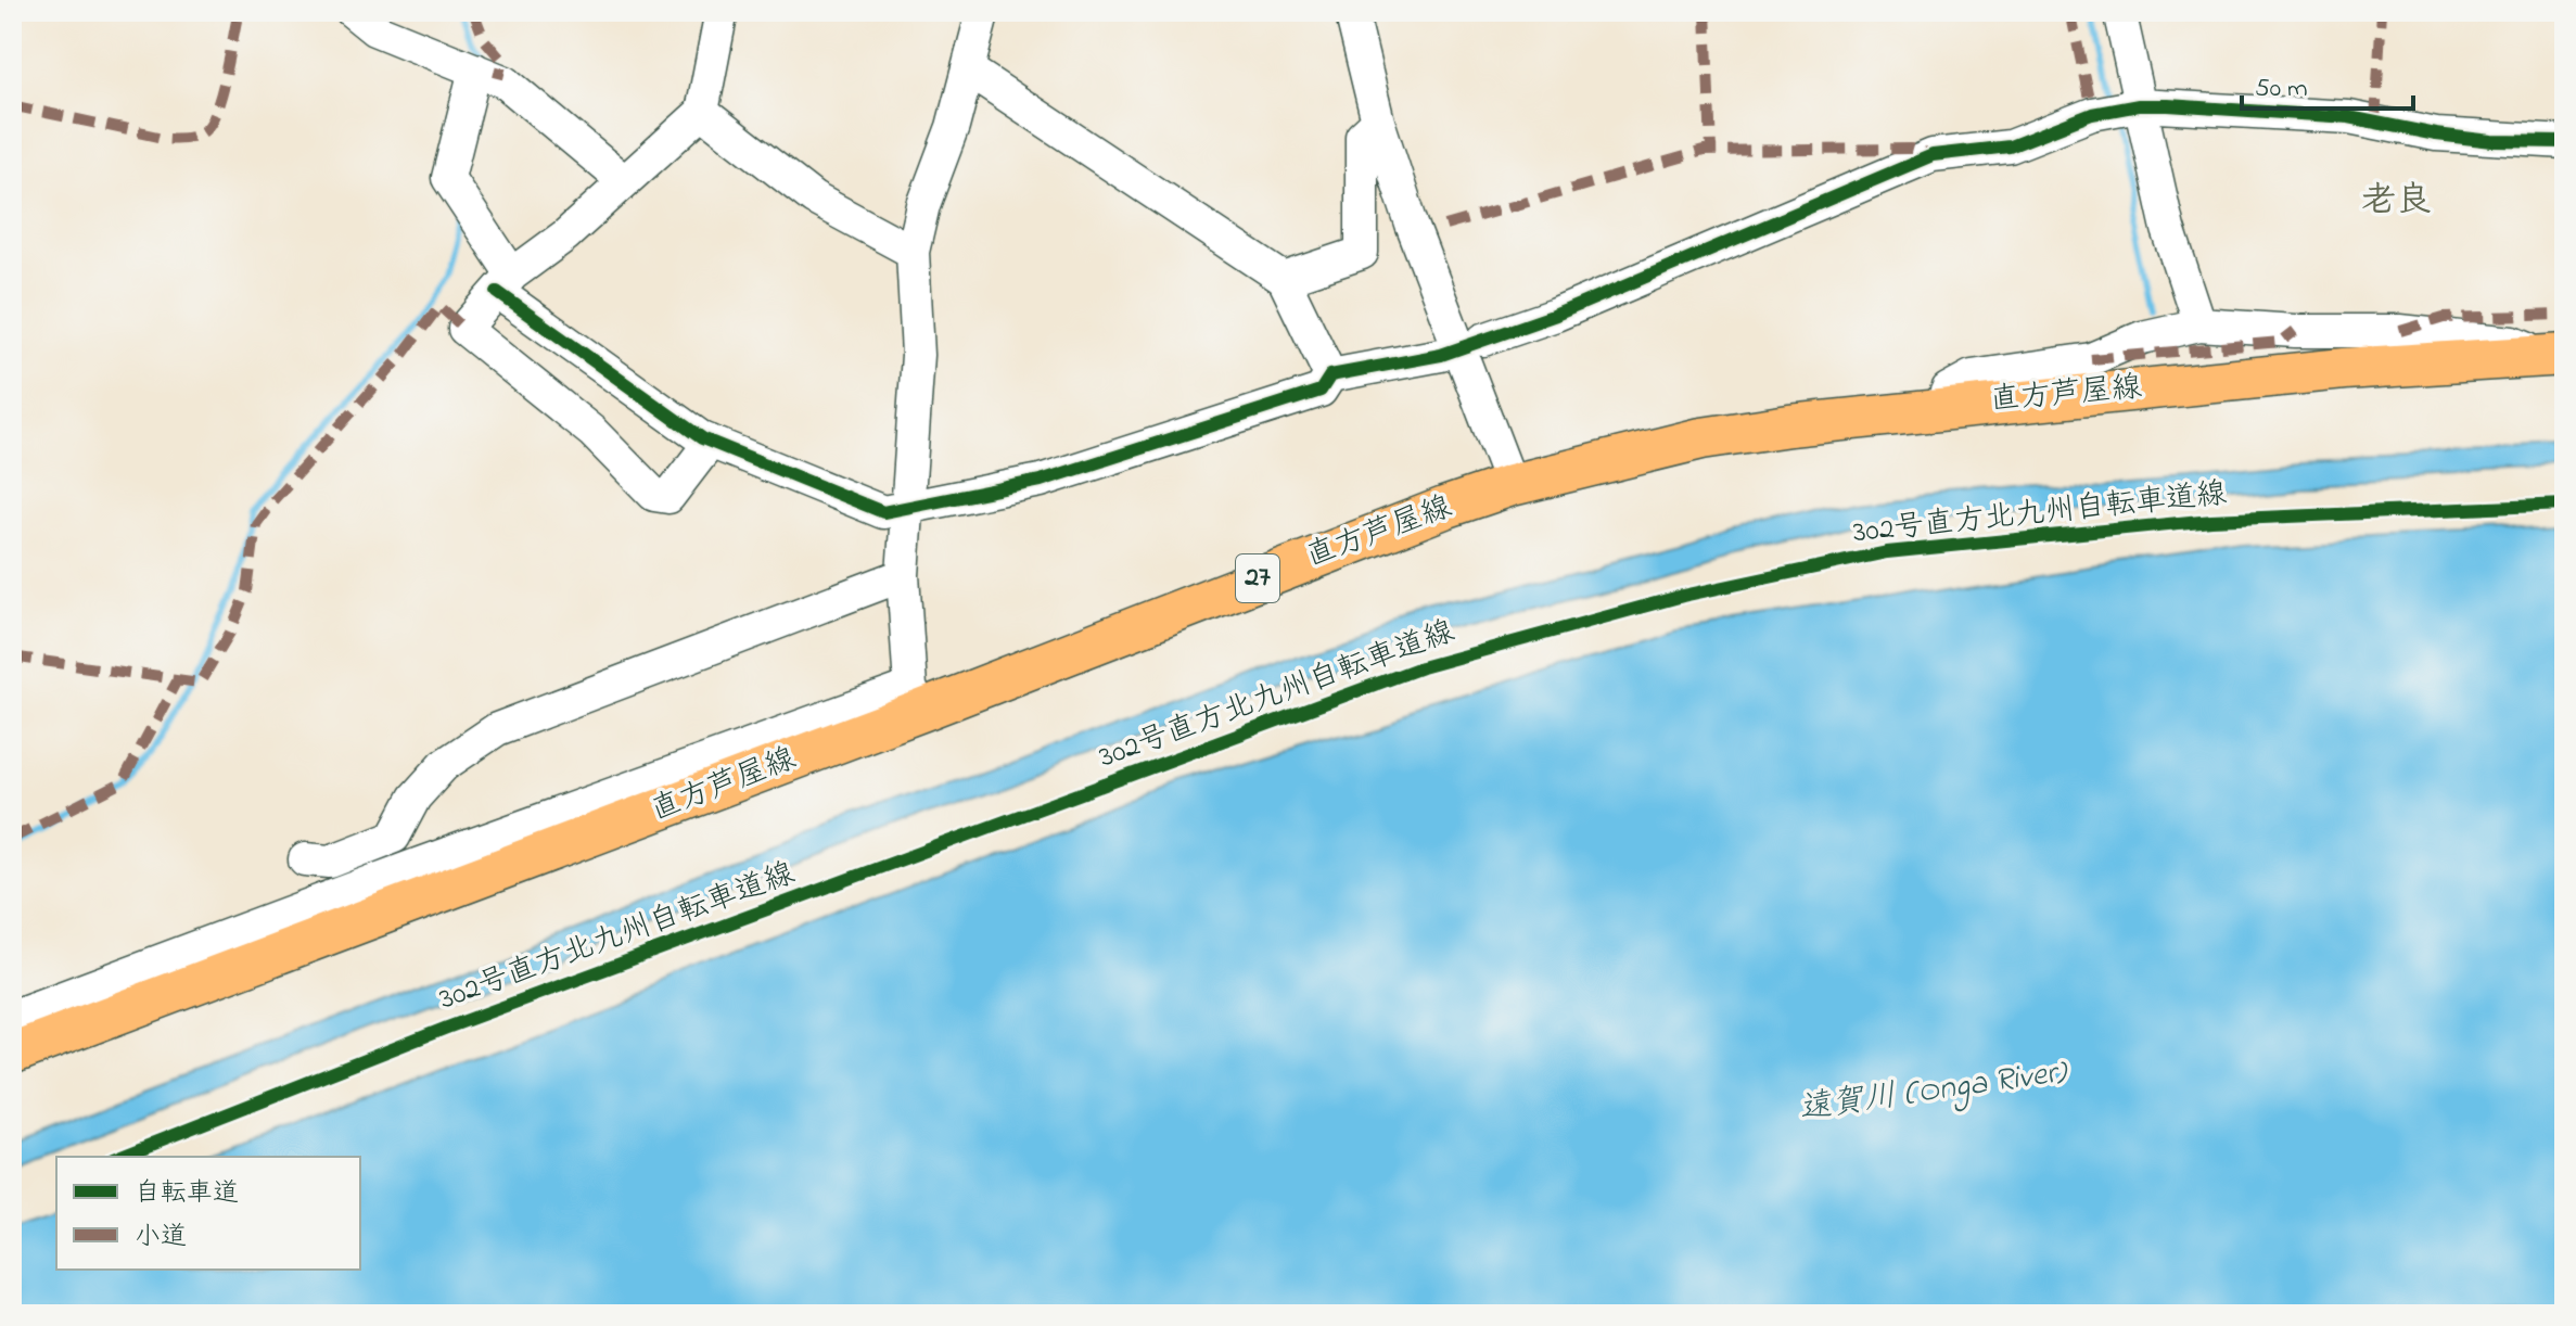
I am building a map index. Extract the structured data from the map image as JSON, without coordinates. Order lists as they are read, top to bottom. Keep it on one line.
{"streets":{"main road":["直方芦屋線","27"],"cycle path":["302号直方北九州自転車道線"]},"districts":["老良"],"water":["遠賀川 (Onga River)"],"legend":["自転車道","小道"],"scale_bar":"50 m"}
